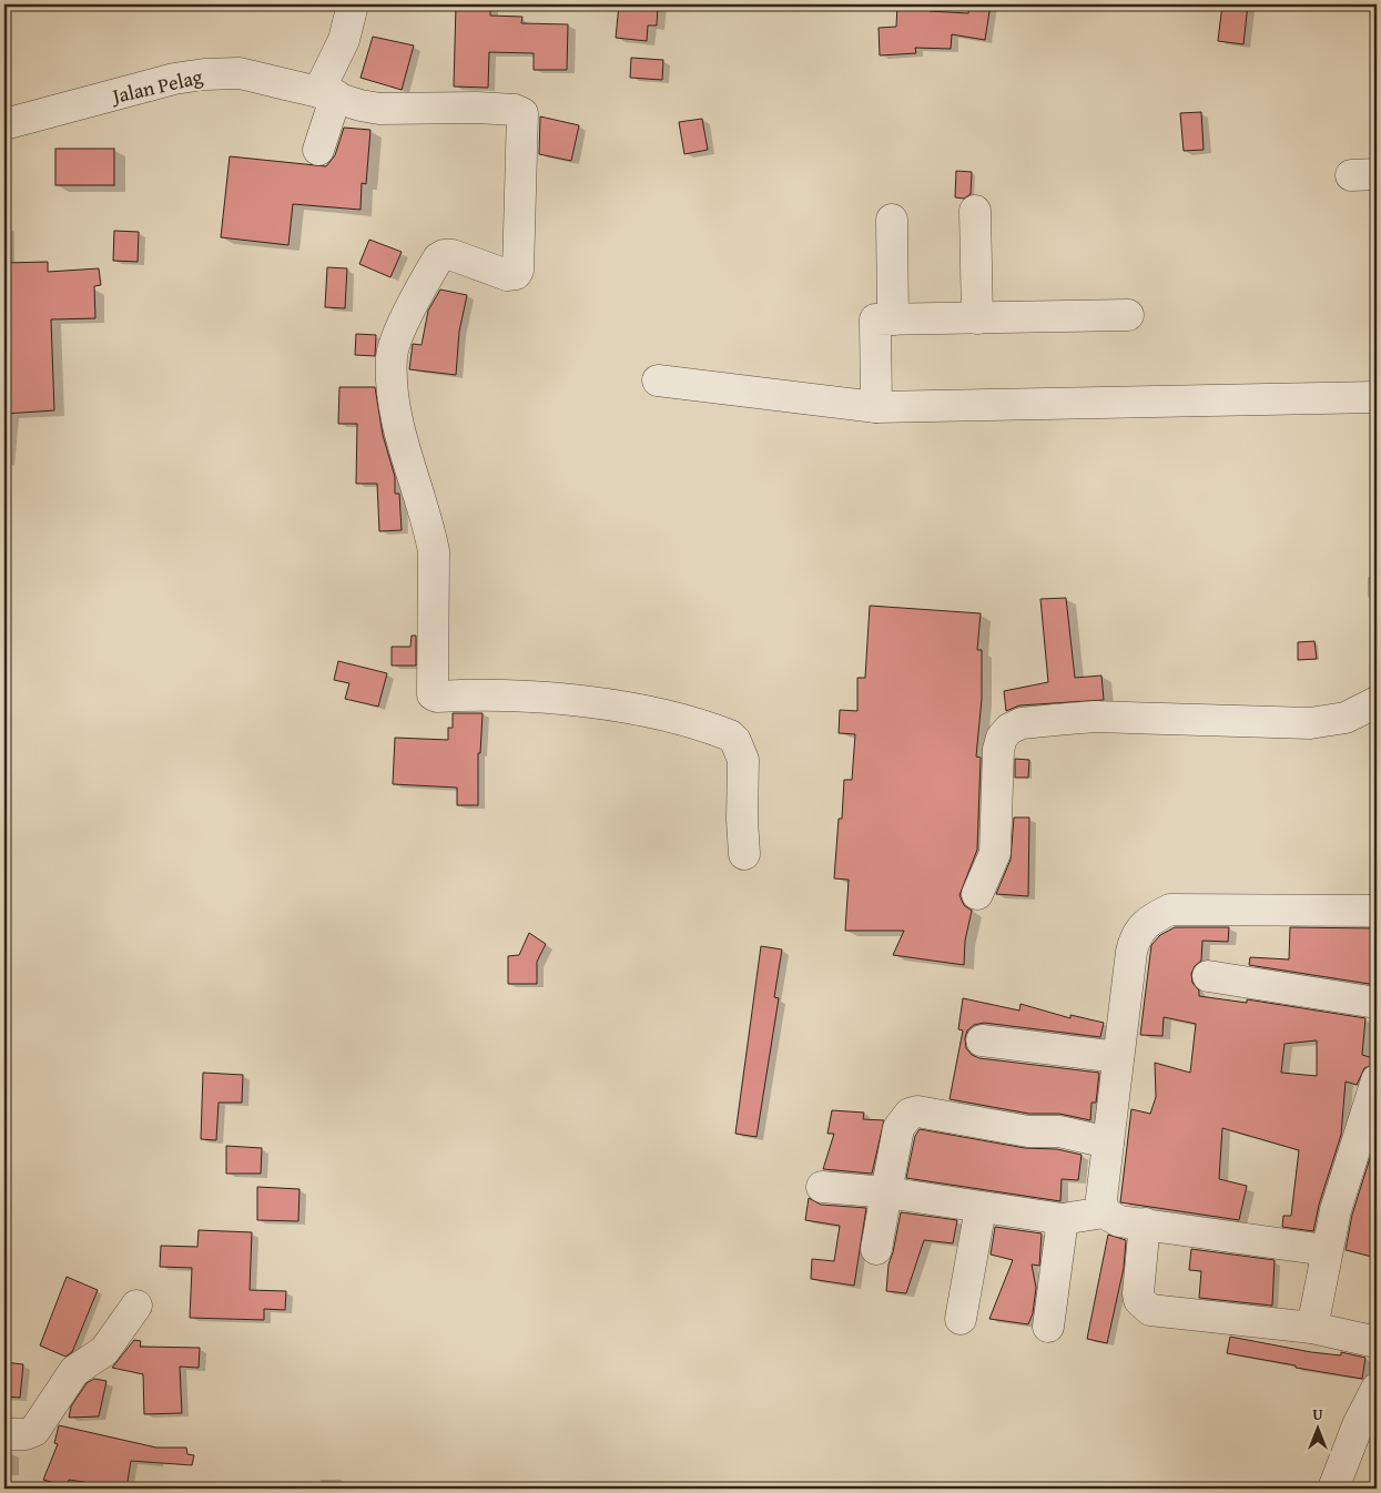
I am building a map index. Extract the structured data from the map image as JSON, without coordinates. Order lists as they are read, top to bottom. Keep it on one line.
{"streets":{"street":["Jalan Pelag"]},"north":"top"}
